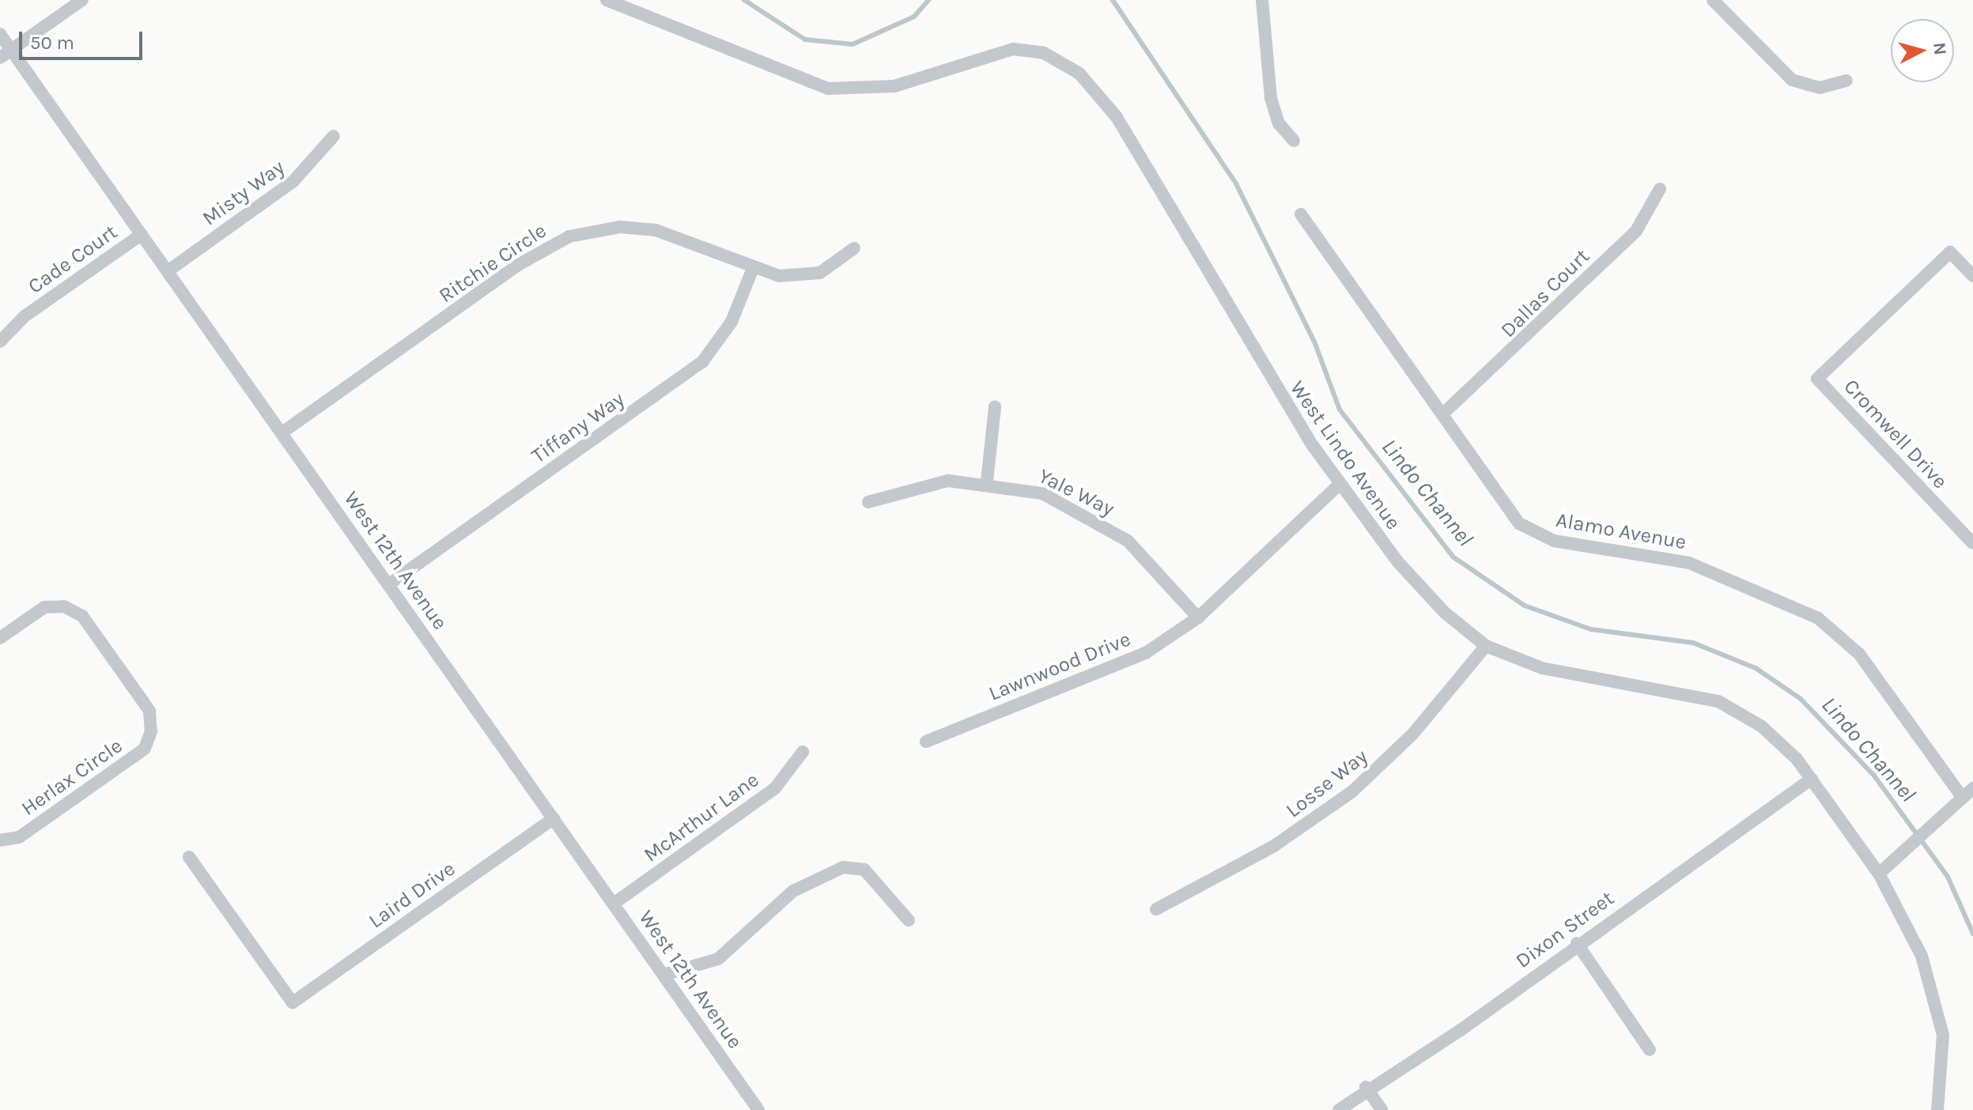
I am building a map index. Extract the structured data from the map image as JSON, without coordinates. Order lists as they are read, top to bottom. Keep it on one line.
{"streets":{"street":["Misty Way","Cade Court","Ritchie Circle","Dallas Court","Tiffany Way","Cromwell Drive","West Lindo Avenue","Yale Way","Alamo Avenue","West 12th Avenue","Lawnwood Drive","Herlax Circle","Losse Way","McArthur Lane","Laird Drive","Dixon Street"]},"crossings":[["Misty Way","West 12th Avenue"],["Cade Court","West 12th Avenue"],["Ritchie Circle","Tiffany Way"],["Ritchie Circle","West 12th Avenue"],["Dallas Court","Alamo Avenue"],["Tiffany Way","West 12th Avenue"],["West Lindo Avenue","Lawnwood Drive"],["West Lindo Avenue","Losse Way"],["West Lindo Avenue","Dixon Street"],["Yale Way","Lawnwood Drive"],["West 12th Avenue","McArthur Lane"],["West 12th Avenue","Laird Drive"]],"water":["Lindo Channel"],"scale_bar":"50 m","north":"right"}
